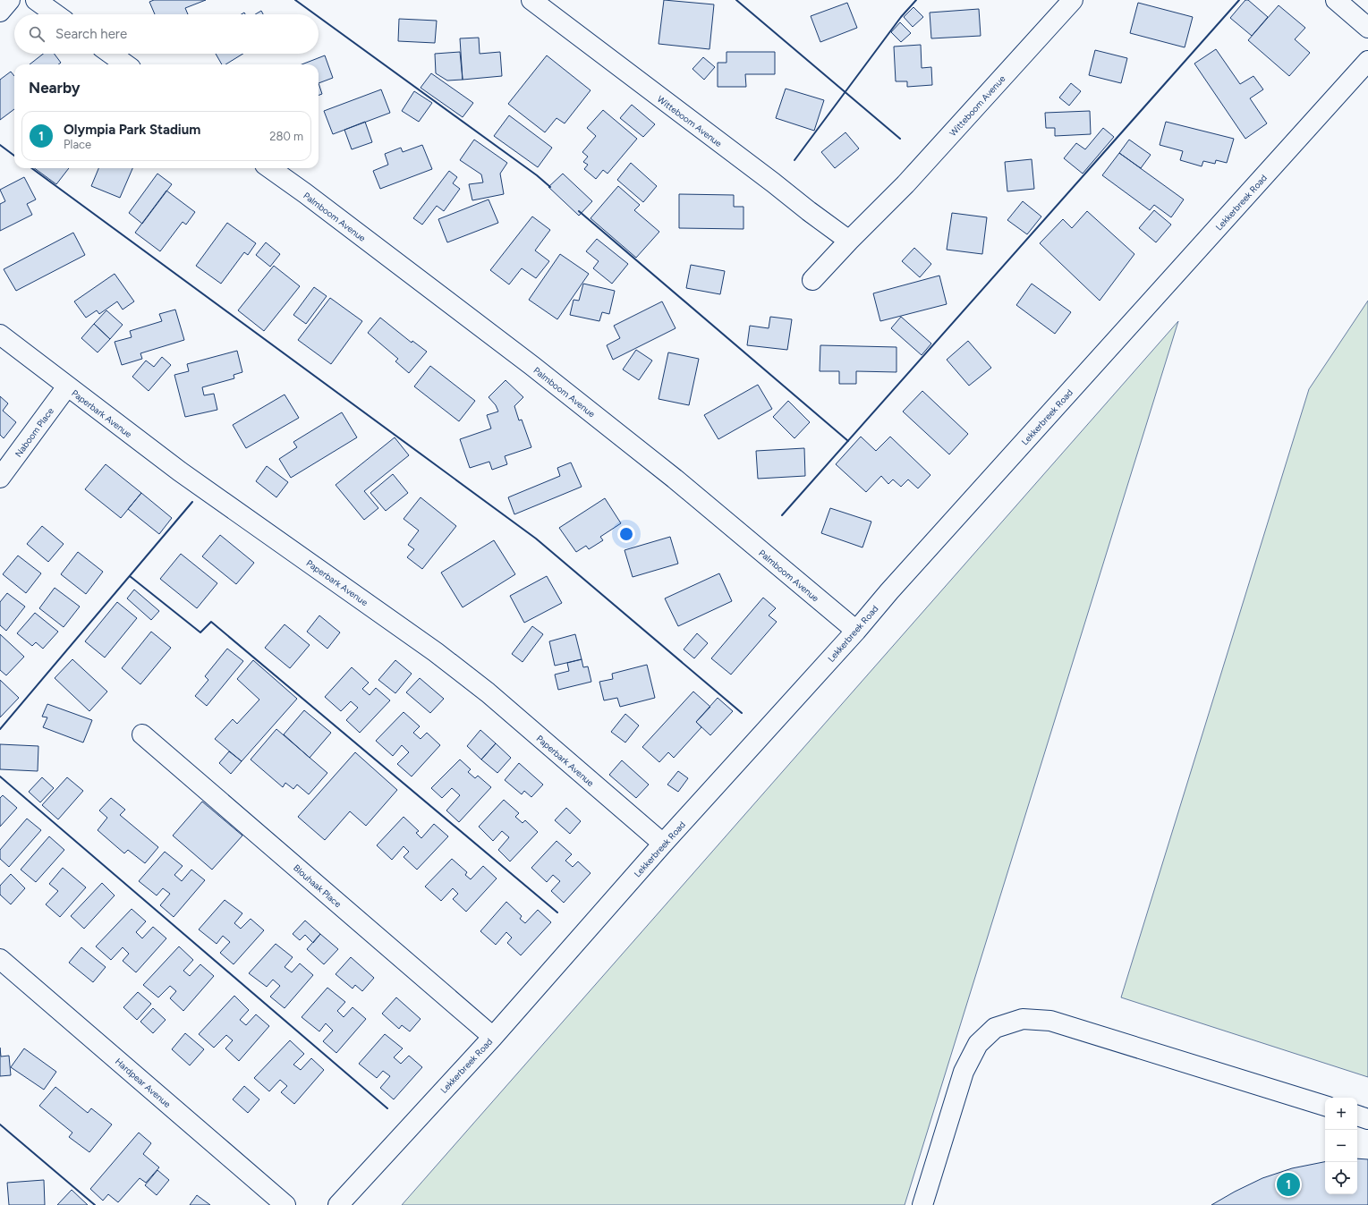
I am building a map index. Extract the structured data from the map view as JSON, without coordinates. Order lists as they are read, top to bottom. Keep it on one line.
{"streets":{"street":["Witteboom Avenue","Lekkerbreek Road","Palmboom Avenue","Paperbark Avenue","Naboom Place","Blouhaak Place","Hardpear Avenue"]},"crossings":[["Lekkerbreek Road","Palmboom Avenue"],["Lekkerbreek Road","Paperbark Avenue"],["Lekkerbreek Road","Blouhaak Place"],["Paperbark Avenue","Naboom Place"]],"page":{"search":"Search here","heading":"Nearby","list":[{"mark":"1","name":"Olympia Park Stadium","note":"Place","value":"280 m"}],"map_buttons":["+","−"],"pins":"1"}}
